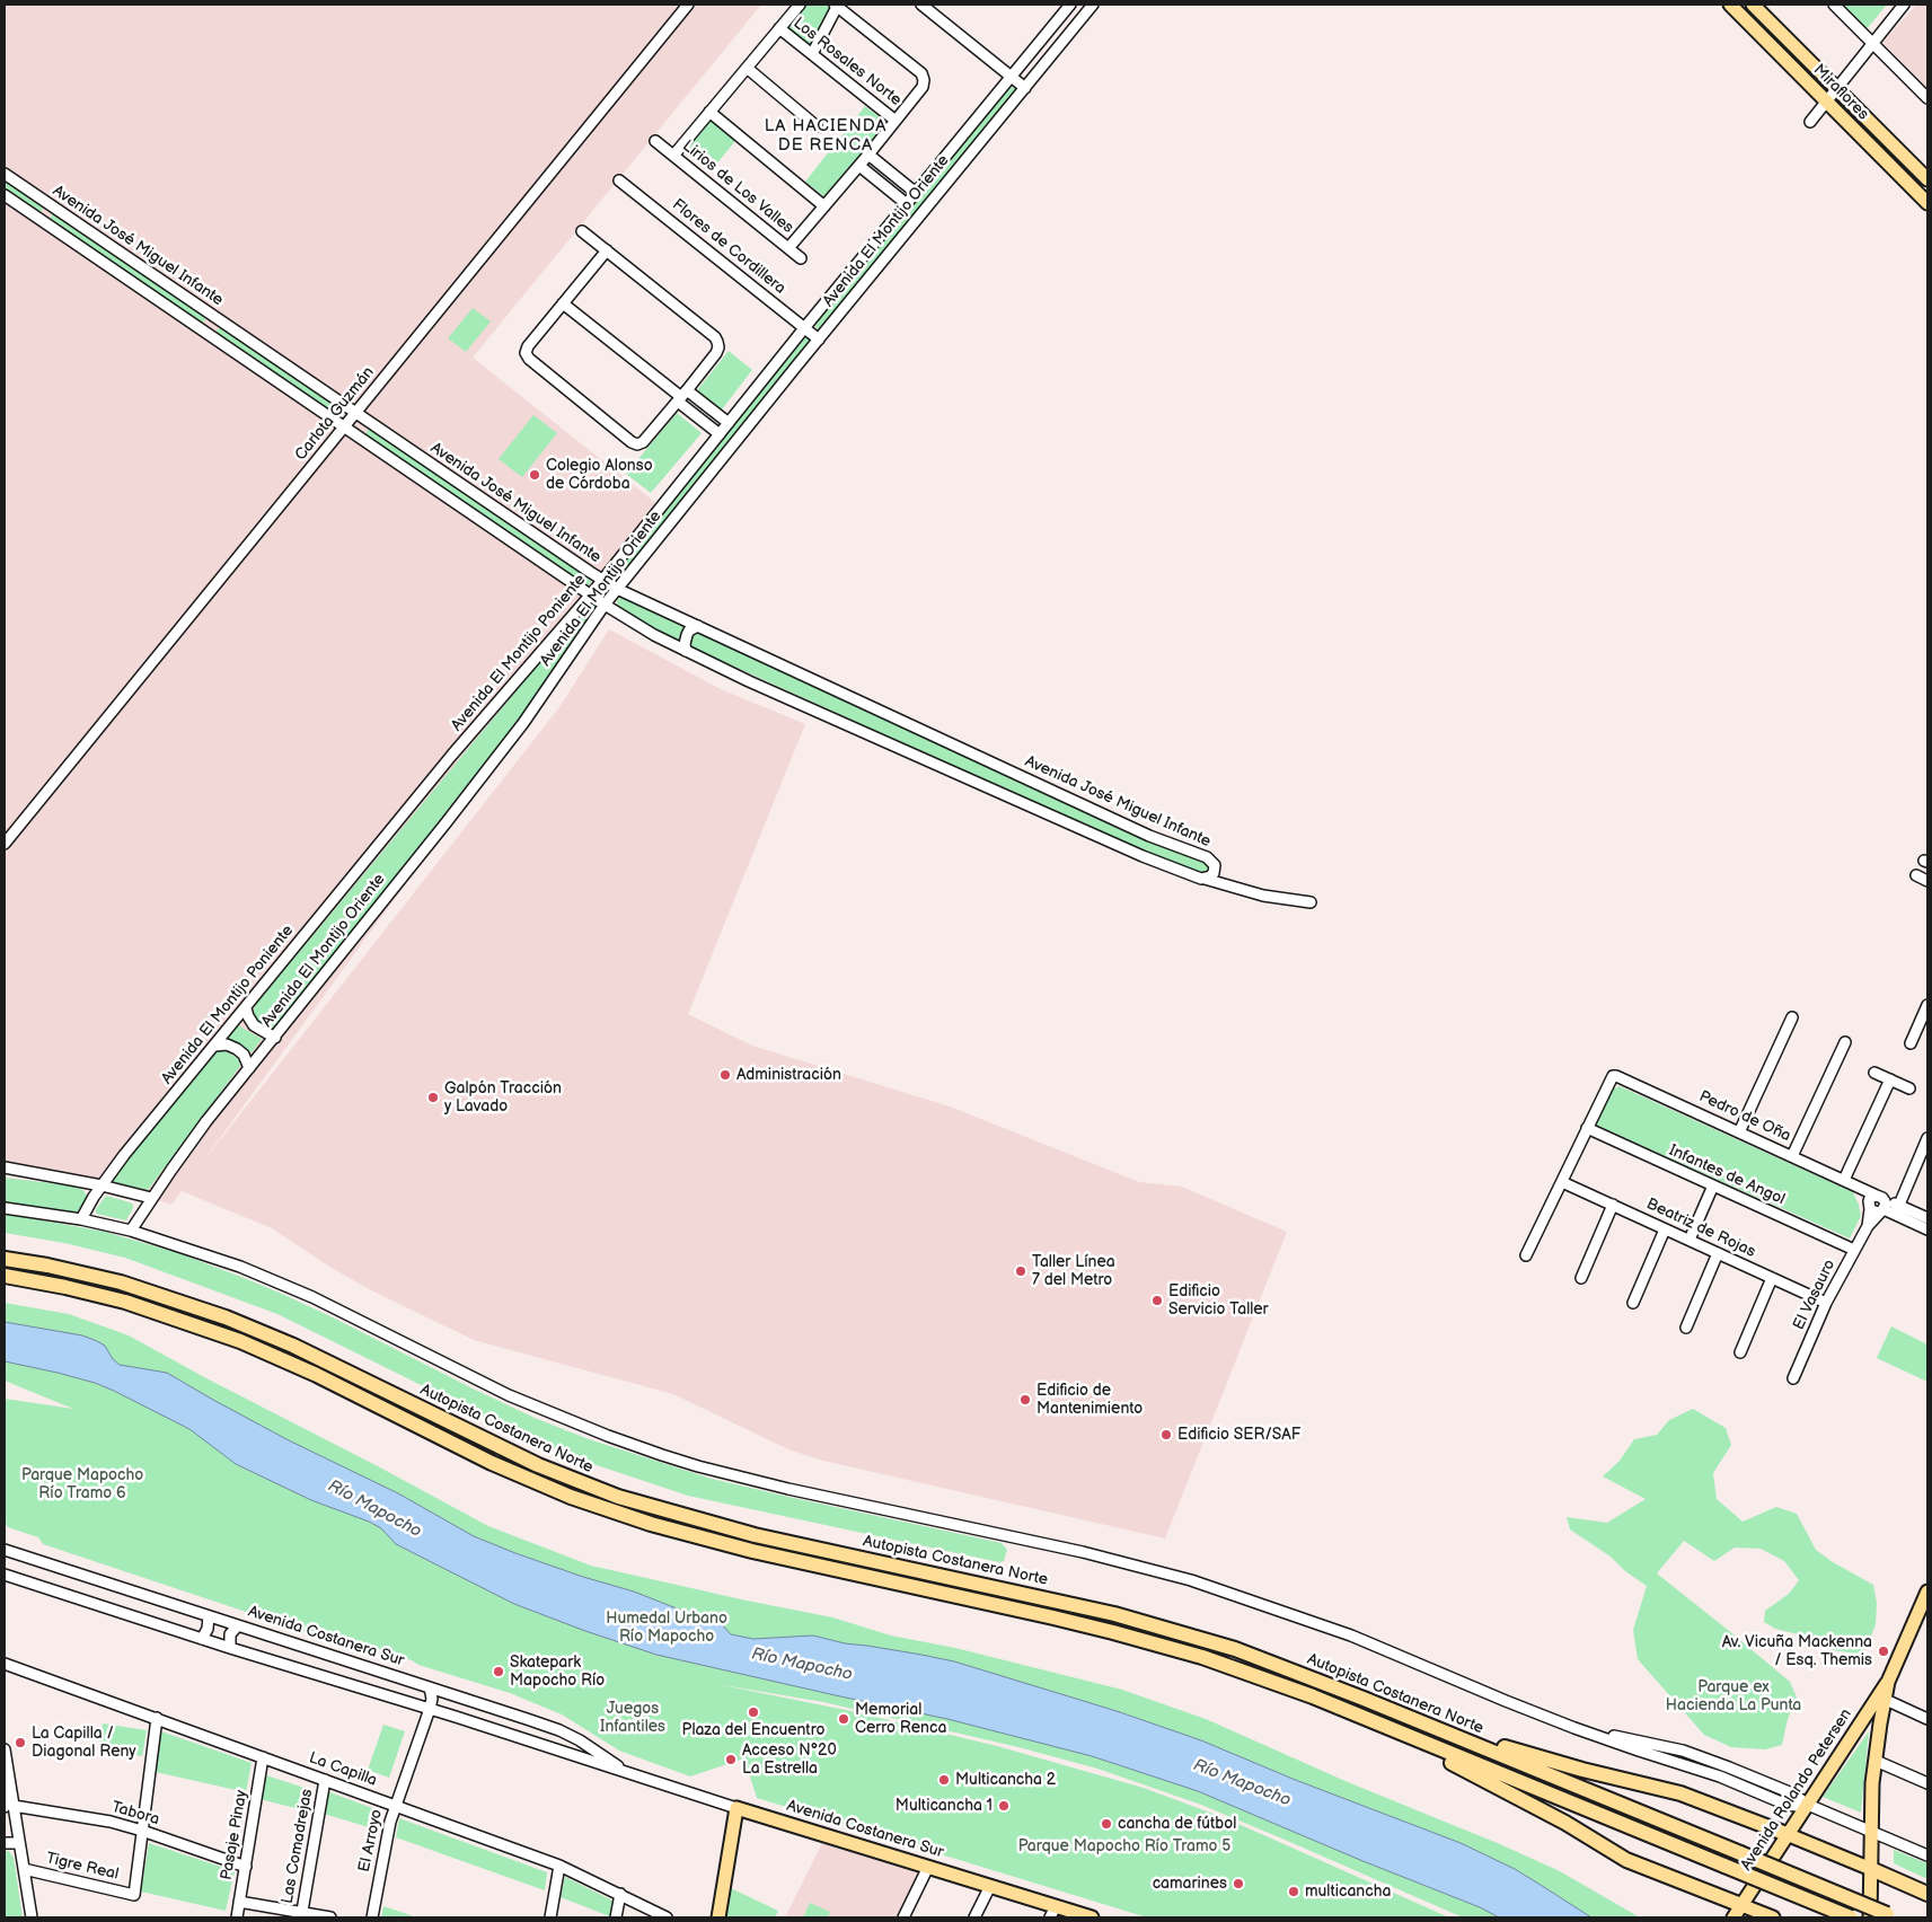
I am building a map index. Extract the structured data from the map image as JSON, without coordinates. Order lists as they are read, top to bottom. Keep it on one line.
{"streets":{"highway":["Autopista Costanera Norte"],"main road":["Miraflores","Avenida Costanera Sur","Avenida Rolando Petersen"],"street":["Los Rosales Norte","Lirios de Los Valles","Avenida El Montijo Oriente","Avenida José Miguel Infante","Flores de Cordillera","Carlota Guzmán","Avenida El Montijo Poniente","Pedro de Oña","Infantes de Angol","Beatriz de Rojas","El Vasauro","La Capilla","Tabora","Pasaje Pinay","El Arroyo","Las Comadrejas","Tigre Real"]},"crossings":[["Avenida El Montijo Oriente","Avenida José Miguel Infante"],["Avenida El Montijo Oriente","Flores de Cordillera"],["Avenida José Miguel Infante","Carlota Guzmán"],["Avenida José Miguel Infante","Avenida El Montijo Poniente"],["Flores de Cordillera","Avenida El Montijo Poniente"],["Pedro de Oña","Infantes de Angol"],["Pedro de Oña","El Vasauro"],["Infantes de Angol","El Vasauro"],["Beatriz de Rojas","El Vasauro"],["Avenida Costanera Sur","El Arroyo"],["La Capilla","Pasaje Pinay"],["La Capilla","El Arroyo"],["La Capilla","Las Comadrejas"],["Tabora","Pasaje Pinay"],["Tabora","Tigre Real"]],"districts":["LA HACIENDA DE RENCA"],"water":["Río Mapocho"],"parks":["Parque Mapocho Río Tramo 6","Humedal Urbano Río Mapocho","Parque ex Hacienda La Punta","Juegos Infantiles","Parque Mapocho Río Tramo 5"],"places":["Colegio Alonso de Córdoba","Administración","Galpón Tracción y Lavado","Taller Línea 7 del Metro","Edificio Servicio Taller","Edificio de Mantenimiento","Edificio SER/SAF","Av. Vicuña Mackenna / Esq. Themis","Skatepark Mapocho Río","Plaza del Encuentro","Memorial Cerro Renca","La Capilla / Diagonal Reny","Acceso N°20 La Estrella","Multicancha 2","Multicancha 1","cancha de fútbol","camarines","multicancha"]}
